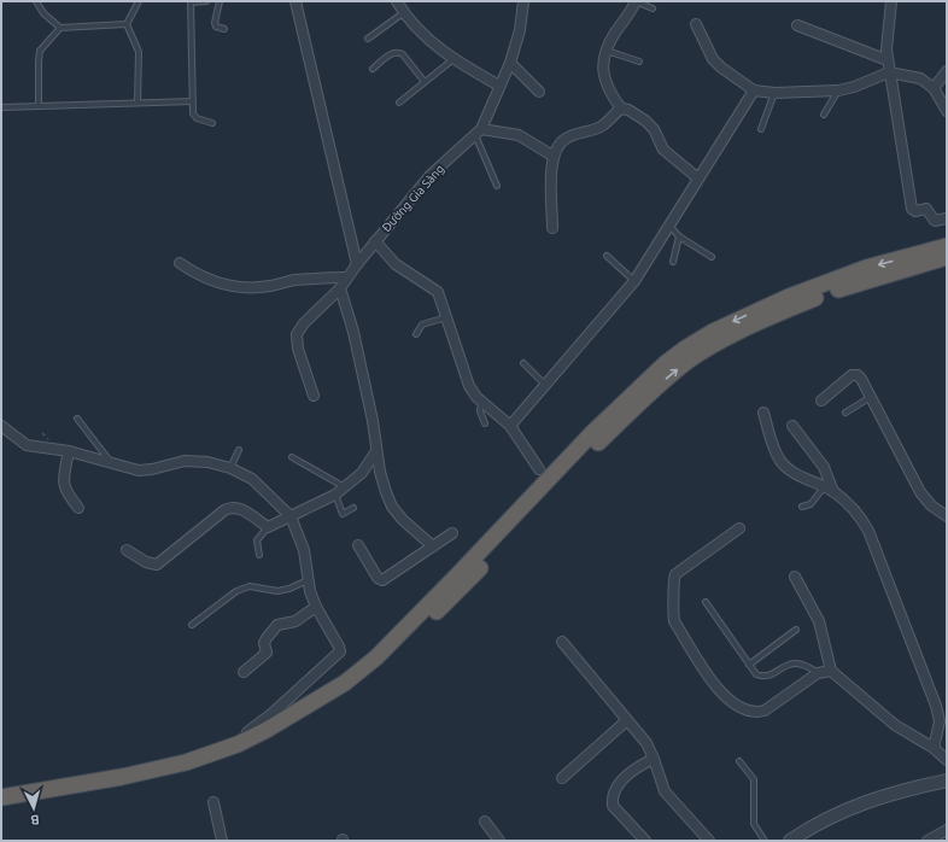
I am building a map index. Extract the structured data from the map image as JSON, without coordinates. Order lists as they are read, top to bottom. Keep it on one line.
{"streets":{"street":["Đường Gia Sàng"]},"north":"bottom"}
